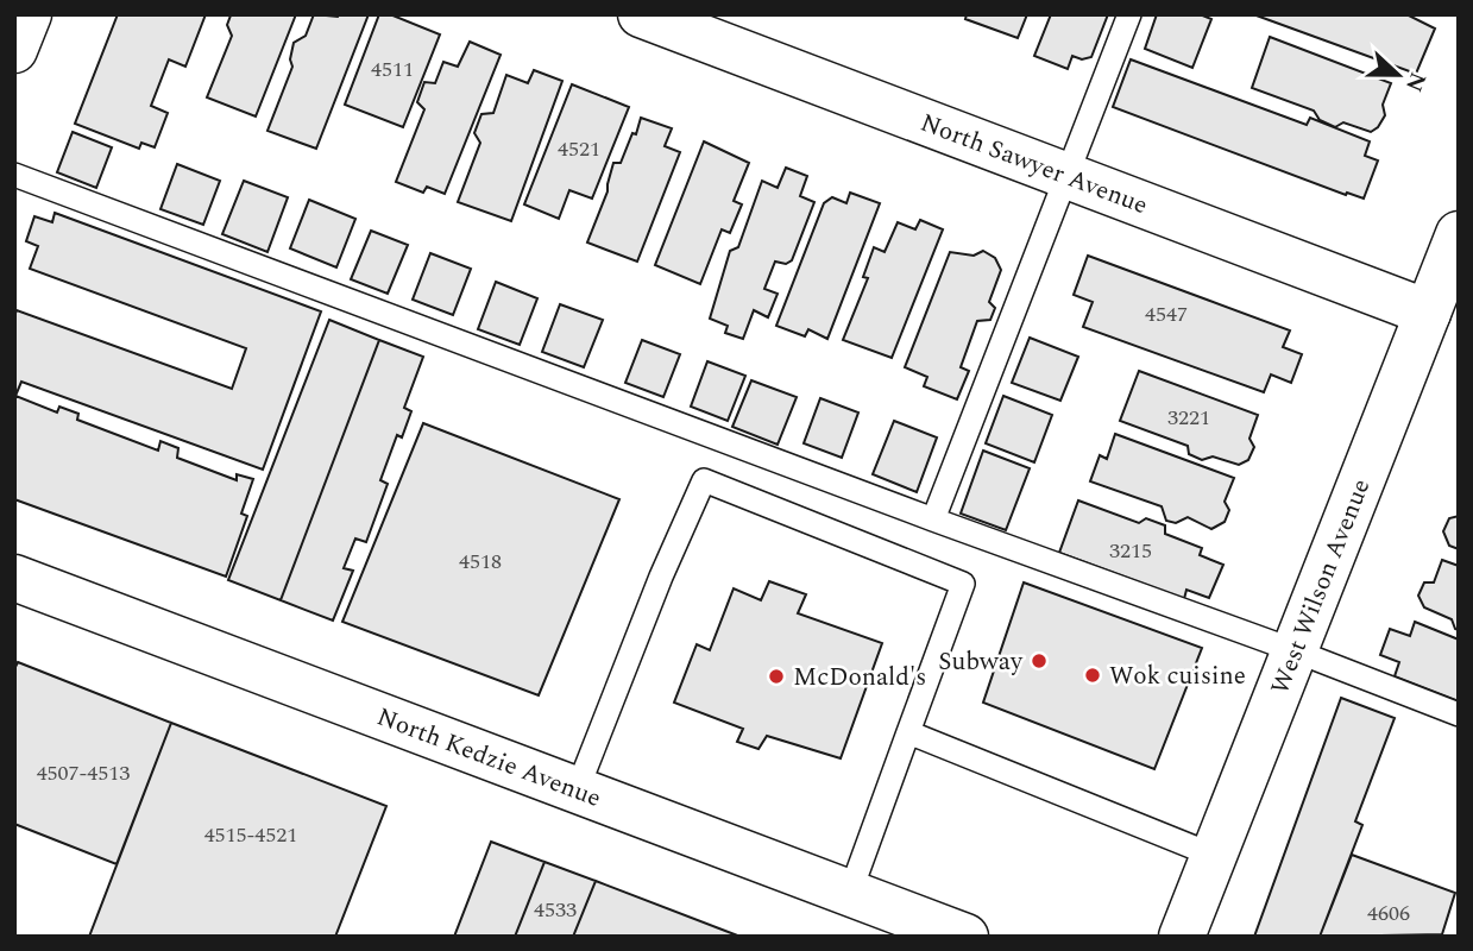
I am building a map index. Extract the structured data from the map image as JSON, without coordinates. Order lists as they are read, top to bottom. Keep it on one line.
{"streets":{"street":["North Sawyer Avenue","West Wilson Avenue","North Kedzie Avenue"]},"crossings":[["North Sawyer Avenue","West Wilson Avenue"]],"places":["Subway","Wok cuisine","McDonald's"],"house_numbers":["4511","4521","4547","3221","3215","4518","4507-4513","4515-4521","4533","4606"],"north":"right"}
